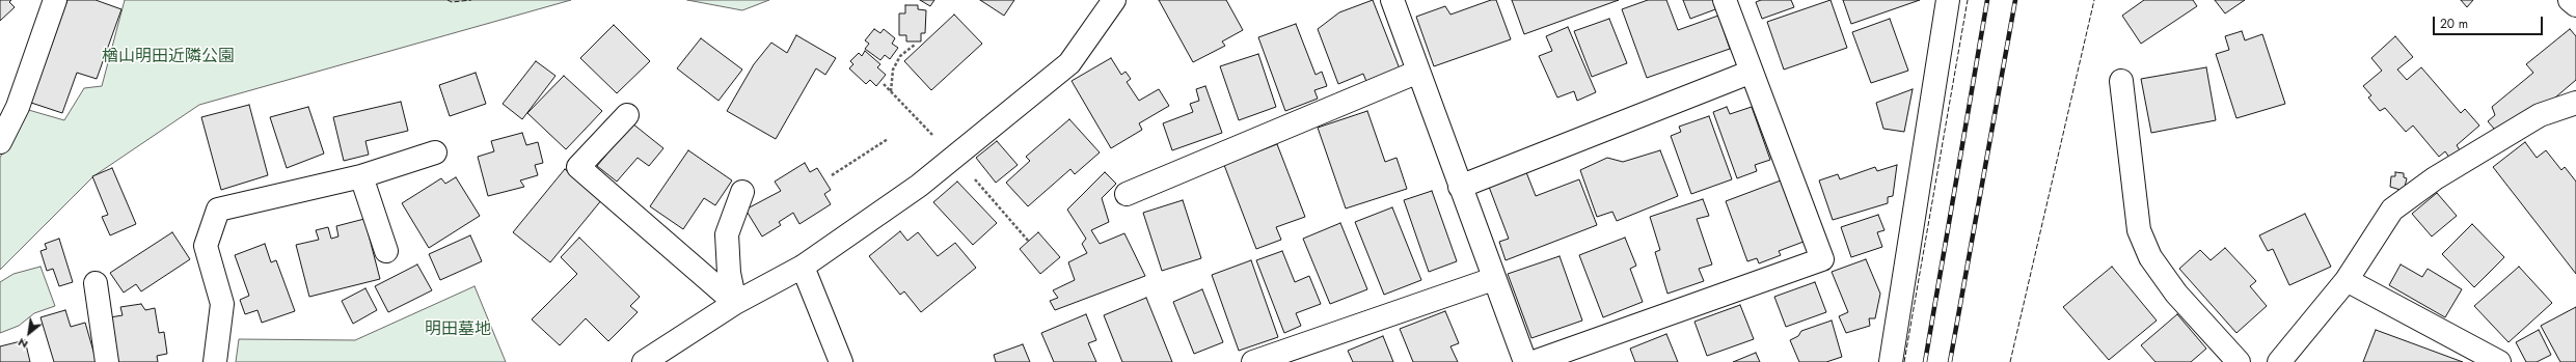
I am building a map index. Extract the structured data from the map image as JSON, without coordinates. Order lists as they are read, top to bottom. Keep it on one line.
{"parks":["楢山明田近隣公園","明田墓地"],"scale_bar":"20 m","north":"bottom left"}
